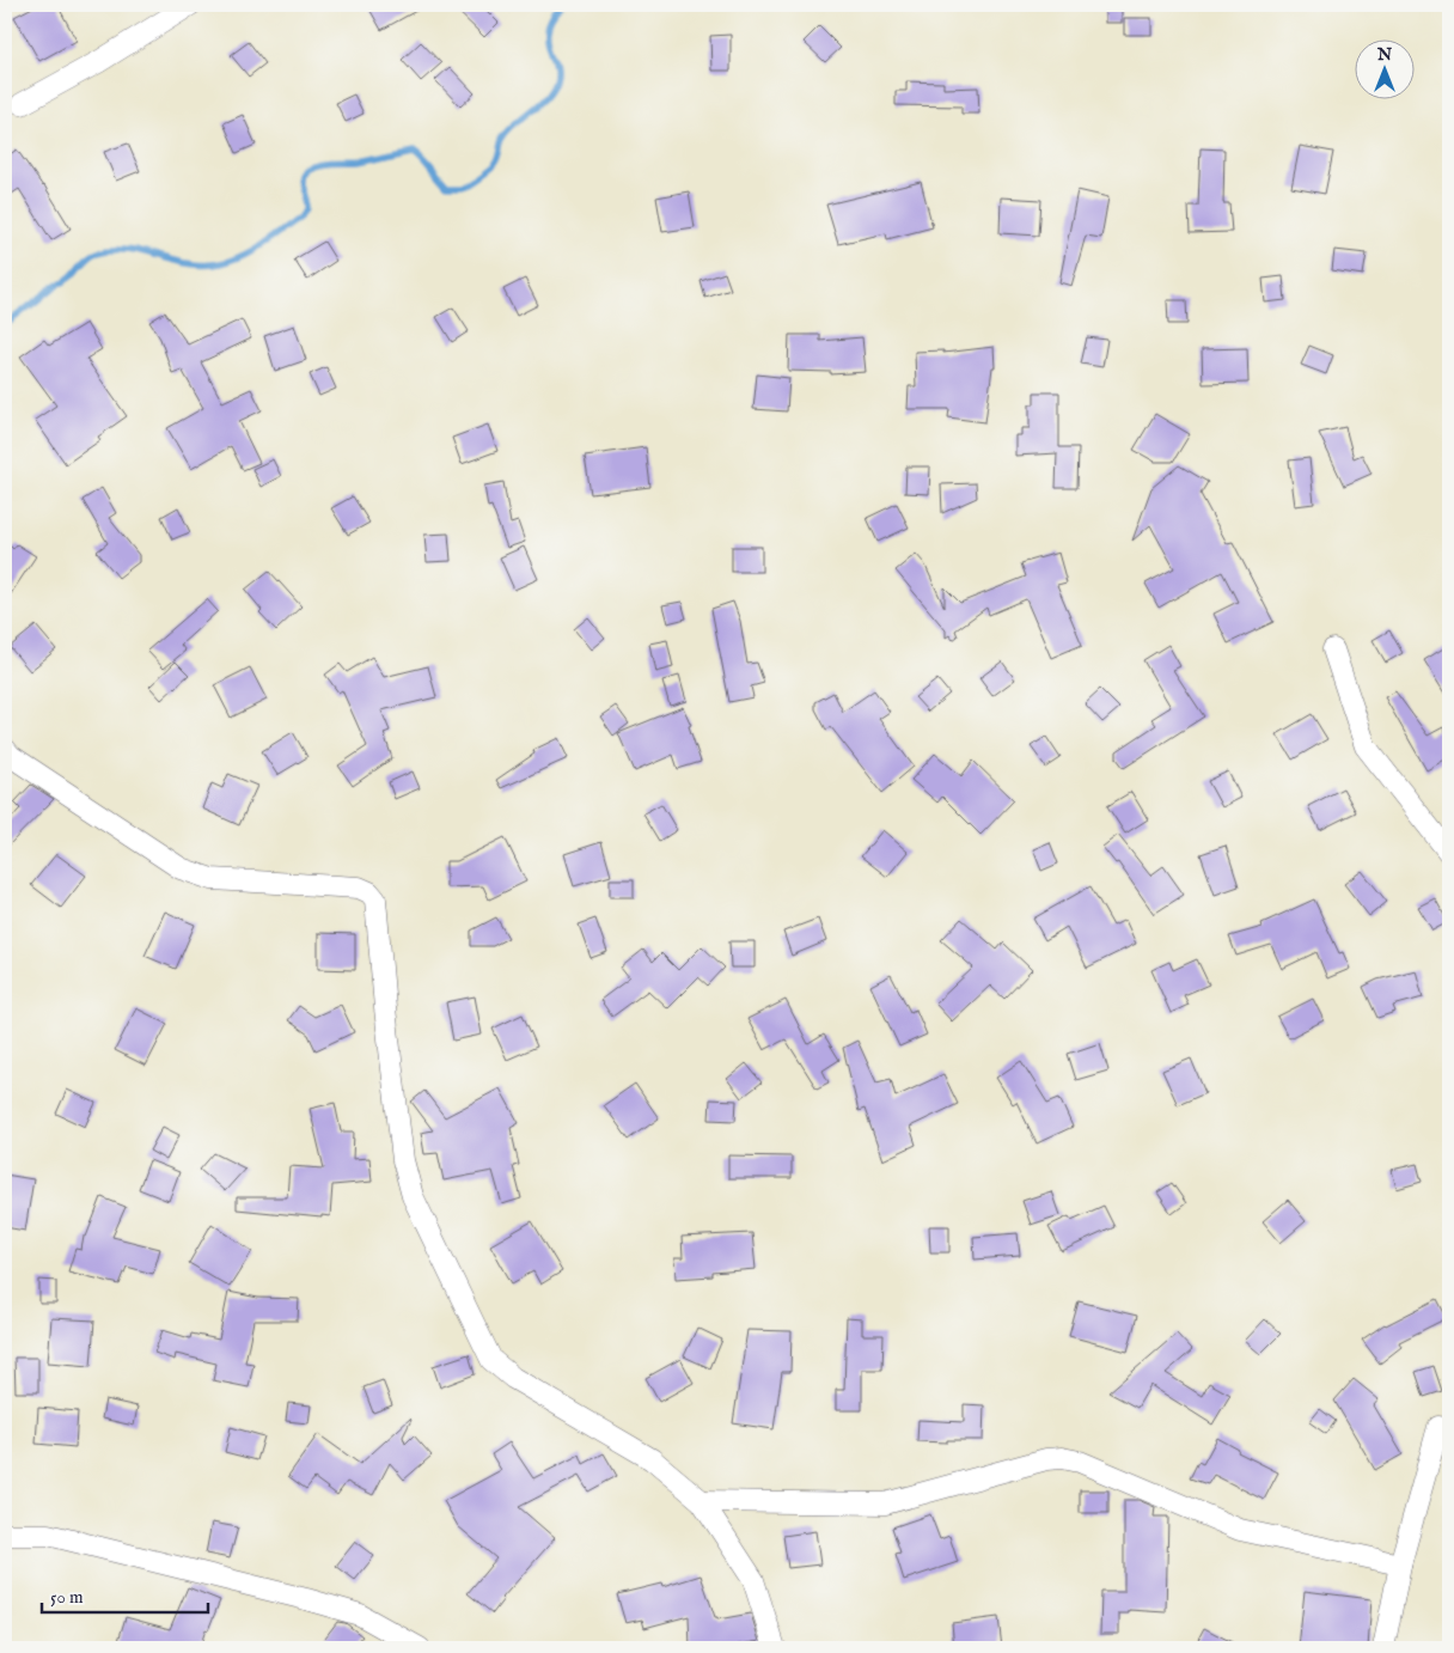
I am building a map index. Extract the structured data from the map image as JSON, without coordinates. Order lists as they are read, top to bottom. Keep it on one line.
{"scale_bar":"50 m","north":"top"}
